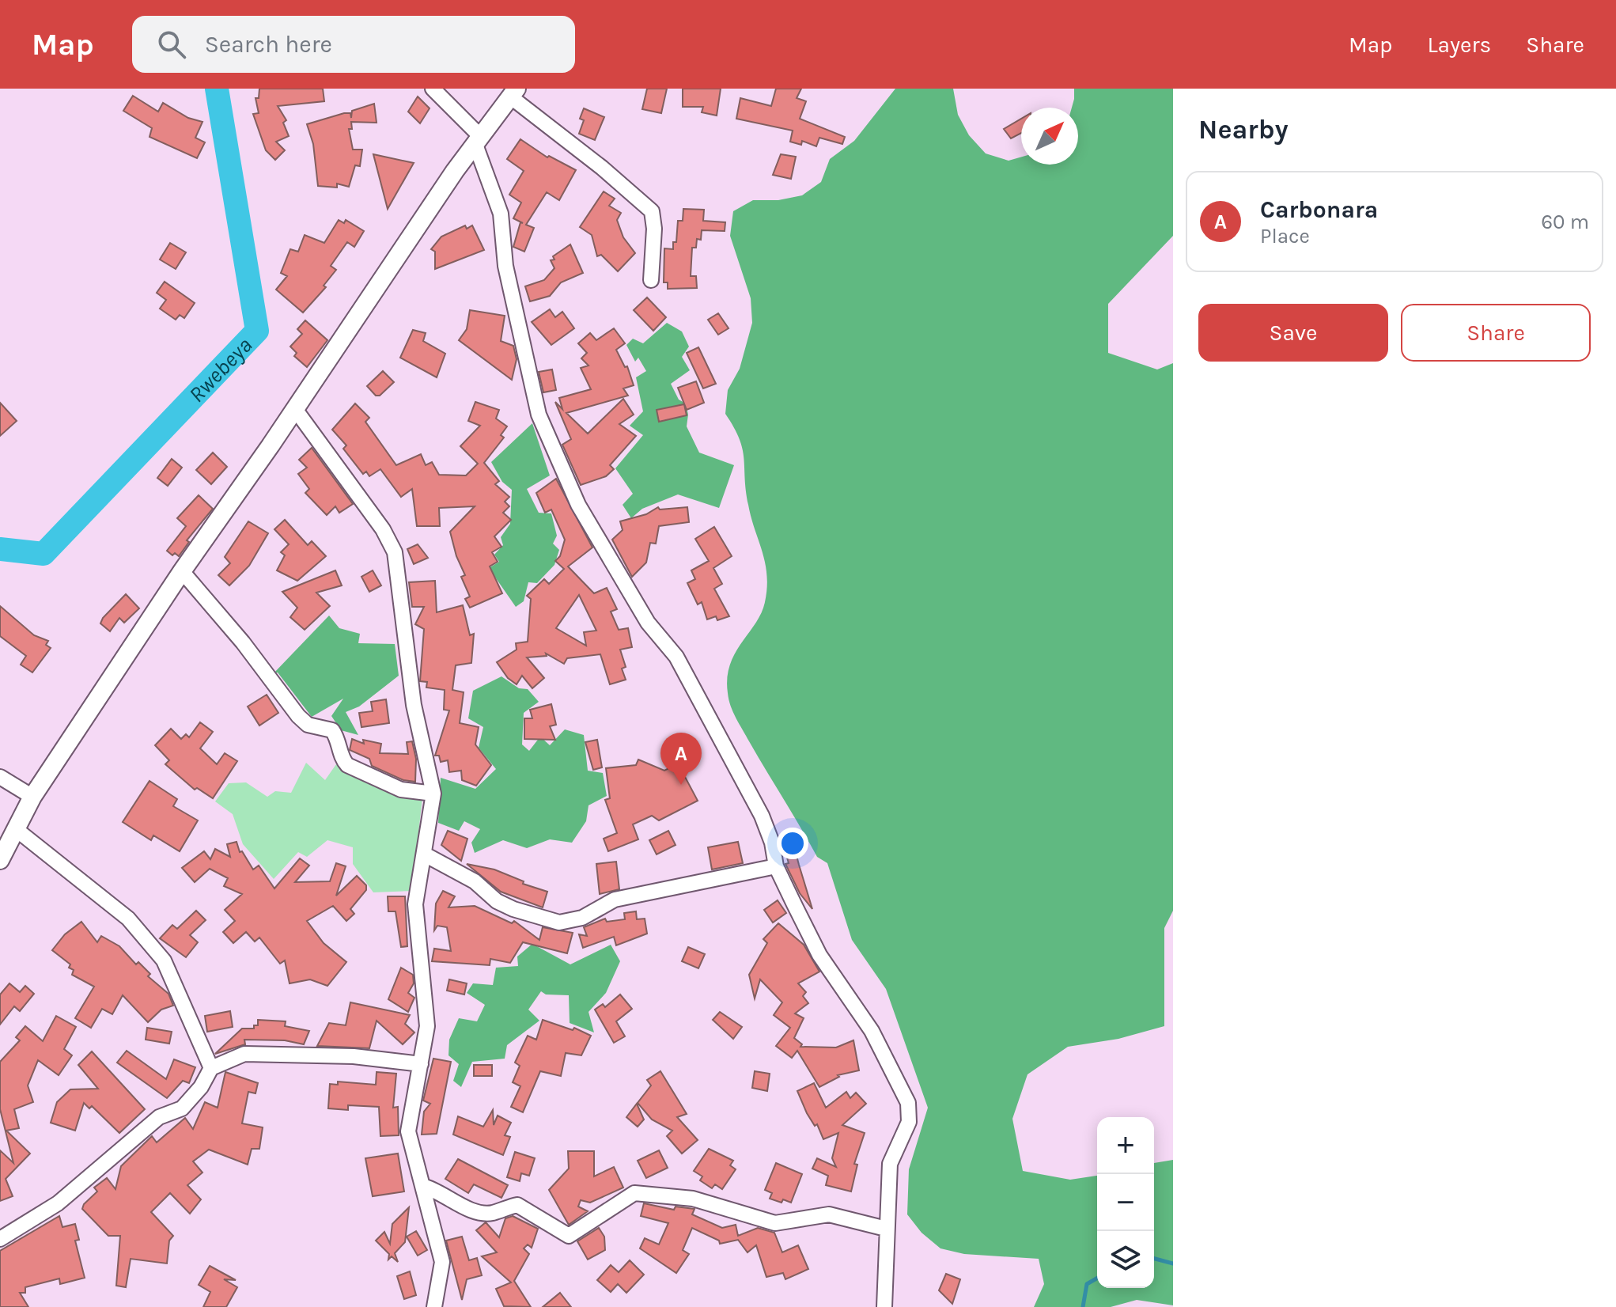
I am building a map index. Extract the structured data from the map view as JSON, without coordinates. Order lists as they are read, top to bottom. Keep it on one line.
{"water":["Rwebeya"],"north":"top right","page":{"header":"Map","search":"Search here","nav":["Map","Layers","Share"],"heading":"Nearby","list":[{"mark":"A","name":"Carbonara","note":"Place","value":"60 m"}],"buttons":["Save","Share"],"pins":"A","map_buttons":["+","−"]}}
